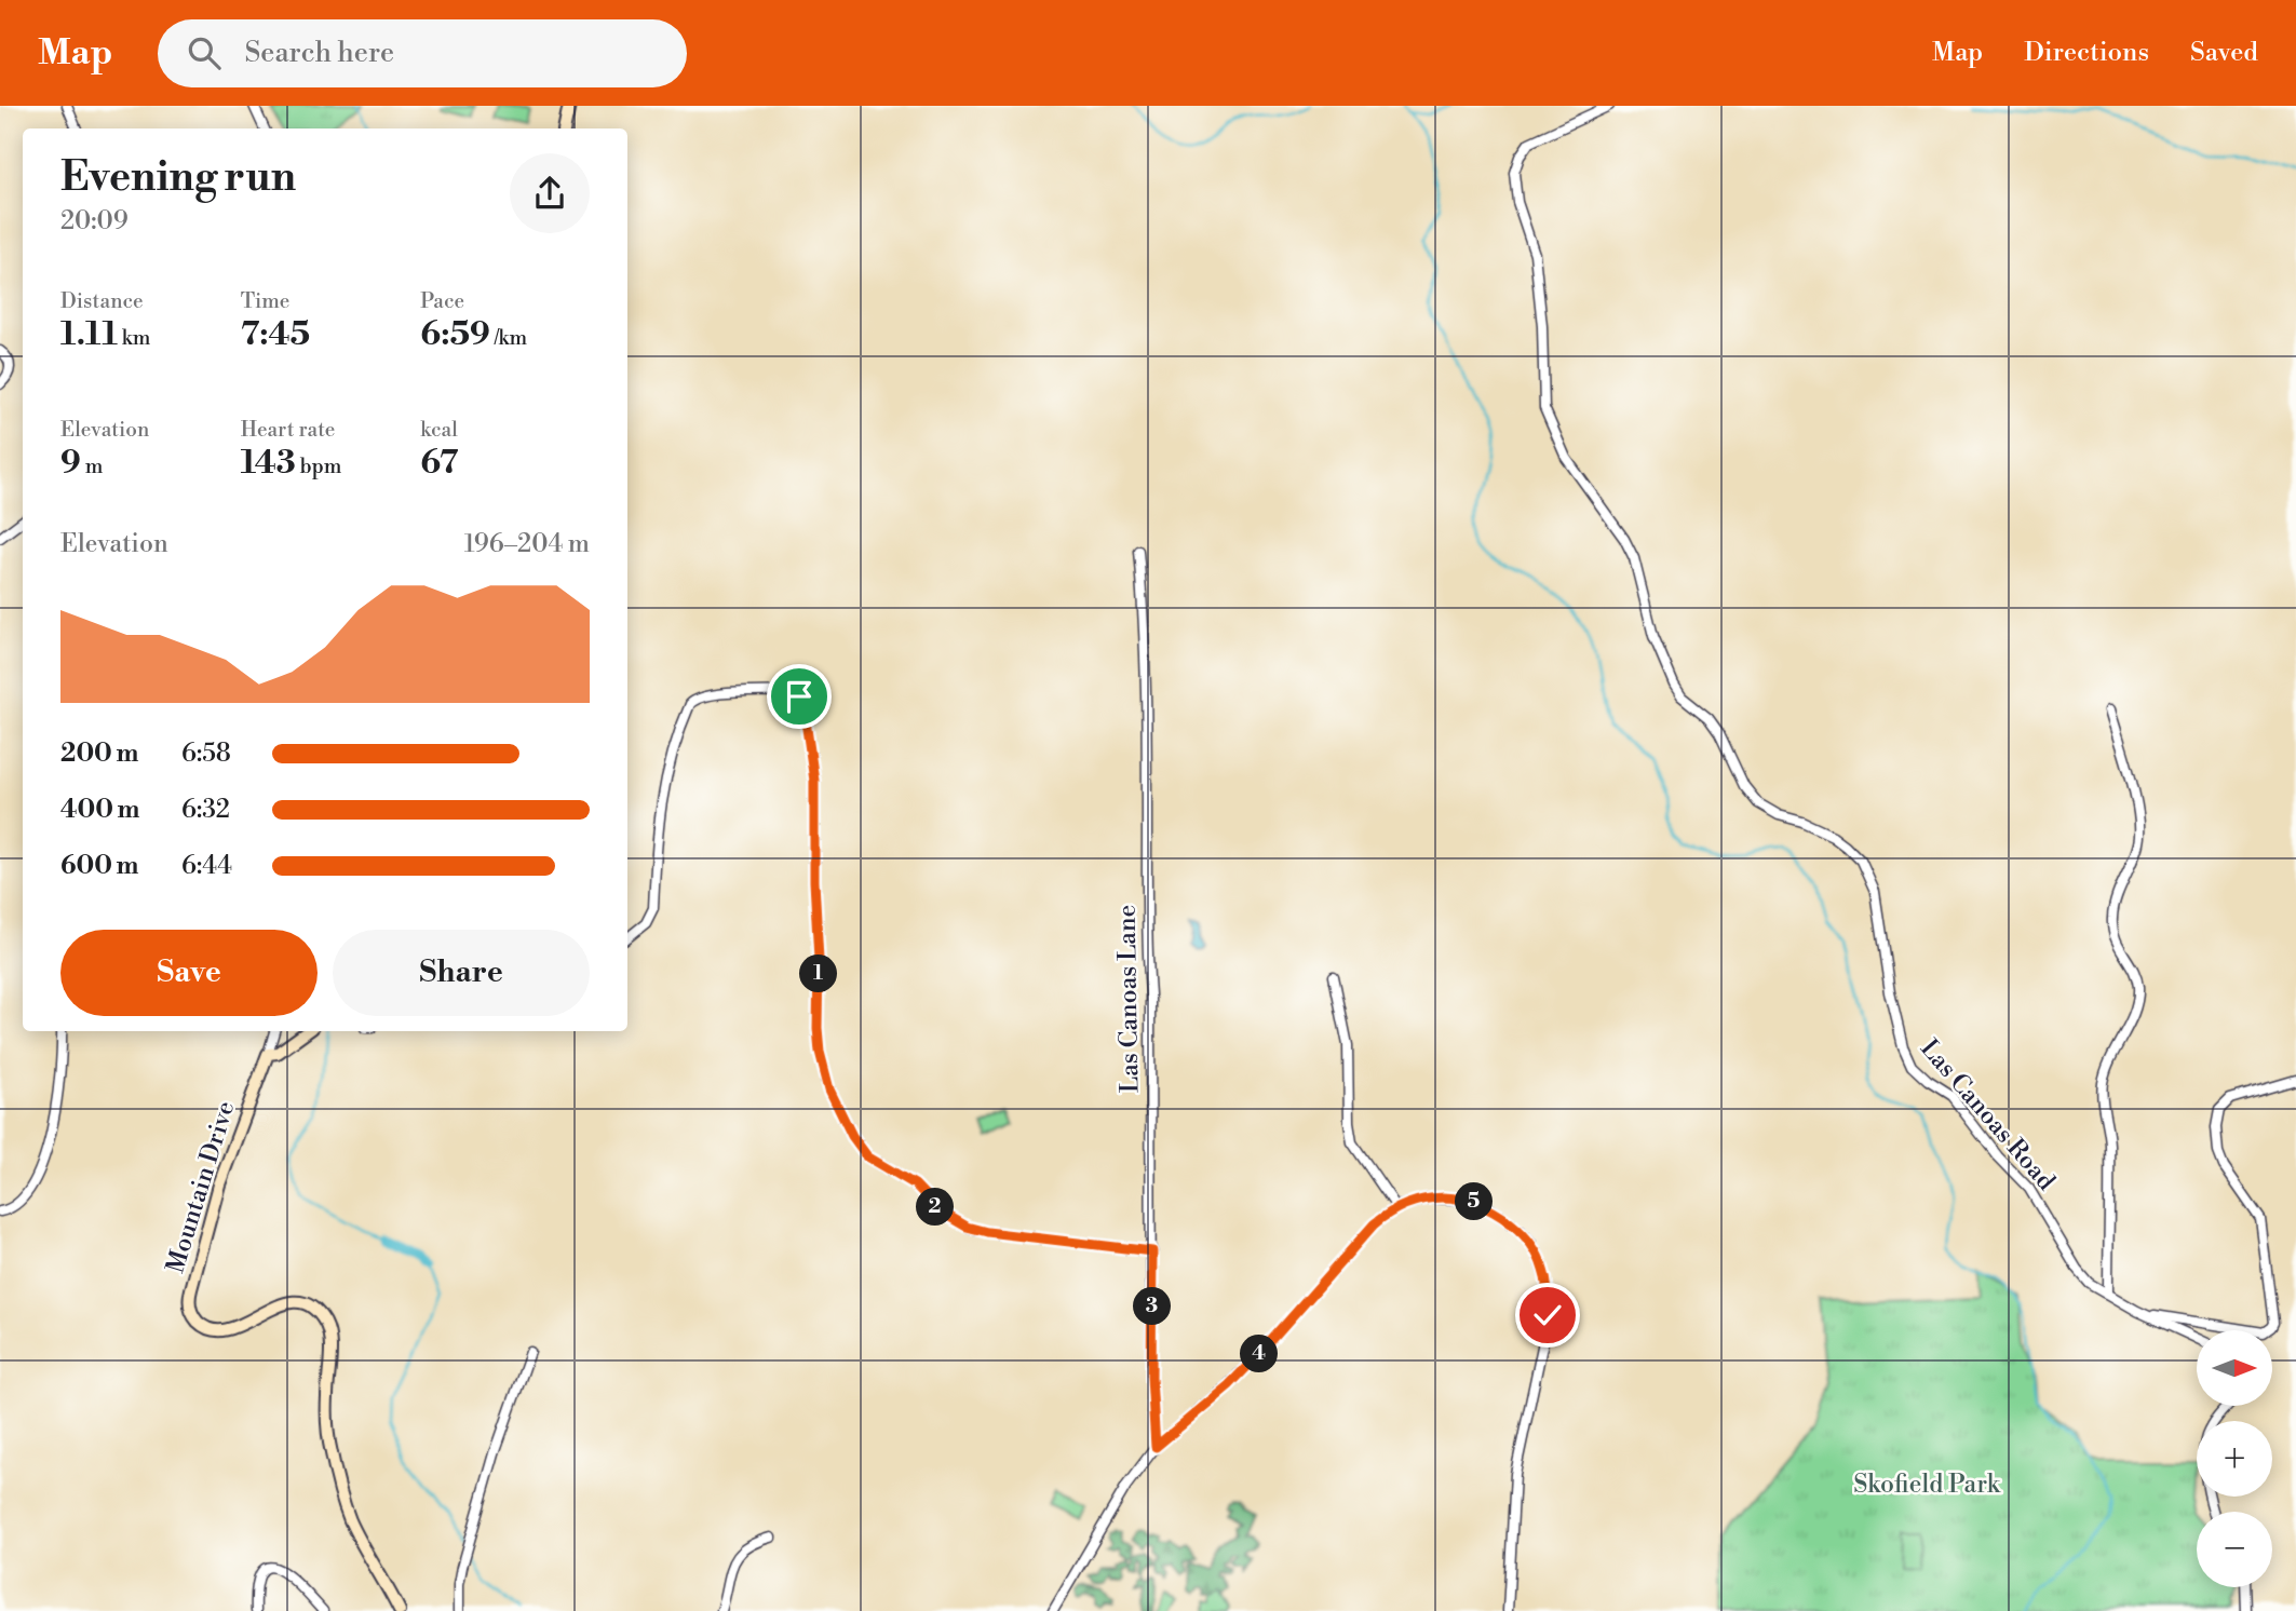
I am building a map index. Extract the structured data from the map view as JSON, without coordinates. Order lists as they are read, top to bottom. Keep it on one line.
{"streets":{"main road":["Mountain Drive"],"street":["Las Canoas Lane","Las Canoas Road"]},"parks":["Skofield Park"],"north":"right","page":{"header":"Map","search":"Search here","nav":["Map","Directions","Saved"],"heading":["Evening run","20:09"],"stats":[["Distance","1.11 km"],["Time","7:45"],["Pace","6:59 /km"],["Elevation","9 m"],["Heart rate","143 bpm"],["kcal","67"]],"chart":["Elevation","196–204 m"],"list":[{"name":"200 m","note":"6:58"},{"name":"400 m","note":"6:32"},{"name":"600 m","note":"6:44"}],"buttons":["Save","Share"],"pins":["1","5","2","3","4"],"map_buttons":["+","−"]}}
